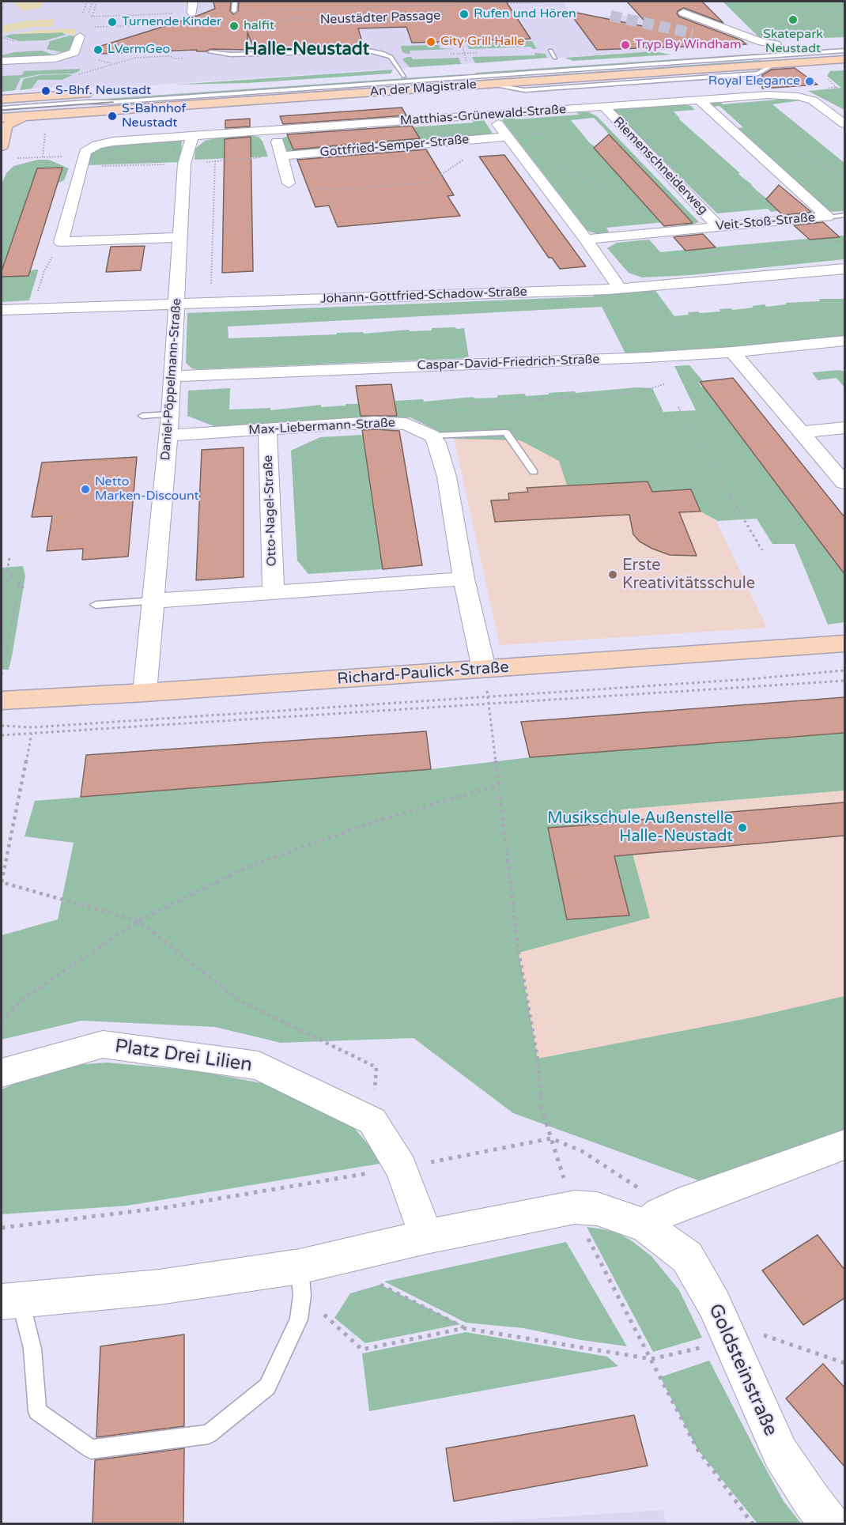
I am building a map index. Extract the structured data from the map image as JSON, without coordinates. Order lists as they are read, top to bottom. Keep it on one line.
{"streets":{"main road":["An der Magistrale","Richard-Paulick-Straße"],"street":["Matthias-Grünewald-Straße","Gottfried-Semper-Straße","Riemenschneiderweg","Veit-Stoß-Straße","Johann-Gottfried-Schadow-Straße","Caspar-David-Friedrich-Straße","Daniel-Pöppelmann-Straße","Max-Liebermann-Straße","Otto-Nagel-Straße","Platz Drei Lilien","Goldsteinstraße"],"path":["Neustädter Passage"]},"crossings":[["Matthias-Grünewald-Straße","Riemenschneiderweg"],["Matthias-Grünewald-Straße","Veit-Stoß-Straße"],["Matthias-Grünewald-Straße","Daniel-Pöppelmann-Straße"],["Riemenschneiderweg","Veit-Stoß-Straße"],["Johann-Gottfried-Schadow-Straße","Daniel-Pöppelmann-Straße"],["Caspar-David-Friedrich-Straße","Daniel-Pöppelmann-Straße"],["Daniel-Pöppelmann-Straße","Max-Liebermann-Straße"],["Daniel-Pöppelmann-Straße","Richard-Paulick-Straße"],["Max-Liebermann-Straße","Otto-Nagel-Straße"]],"districts":["Halle-Neustadt"],"places":["Rufen und Hören","Skatepark Neustadt","Turnende Kinder","halfit","City Grill Halle","Tryp By Windham","LVermGeo","Royal Elegance","S-Bhf. Neustadt","S-Bahnhof Neustadt","Netto Marken-Discount","Erste Kreativitätsschule","Musikschule Außenstelle Halle-Neustadt"]}
